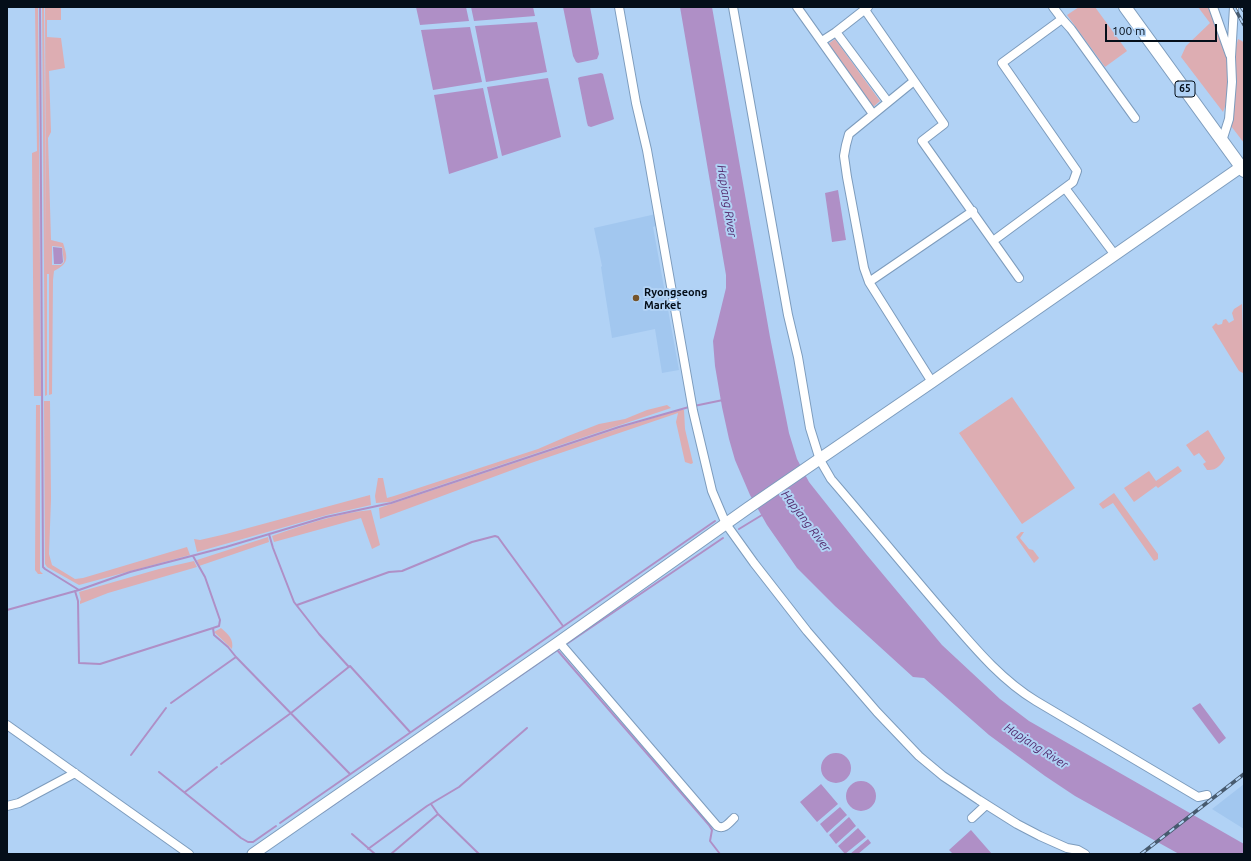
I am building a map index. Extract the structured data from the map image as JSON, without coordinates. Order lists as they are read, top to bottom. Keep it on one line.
{"streets":{"main road":["65"]},"water":["Hapjang River"],"places":["Ryongseong Market"],"scale_bar":"100 m"}
